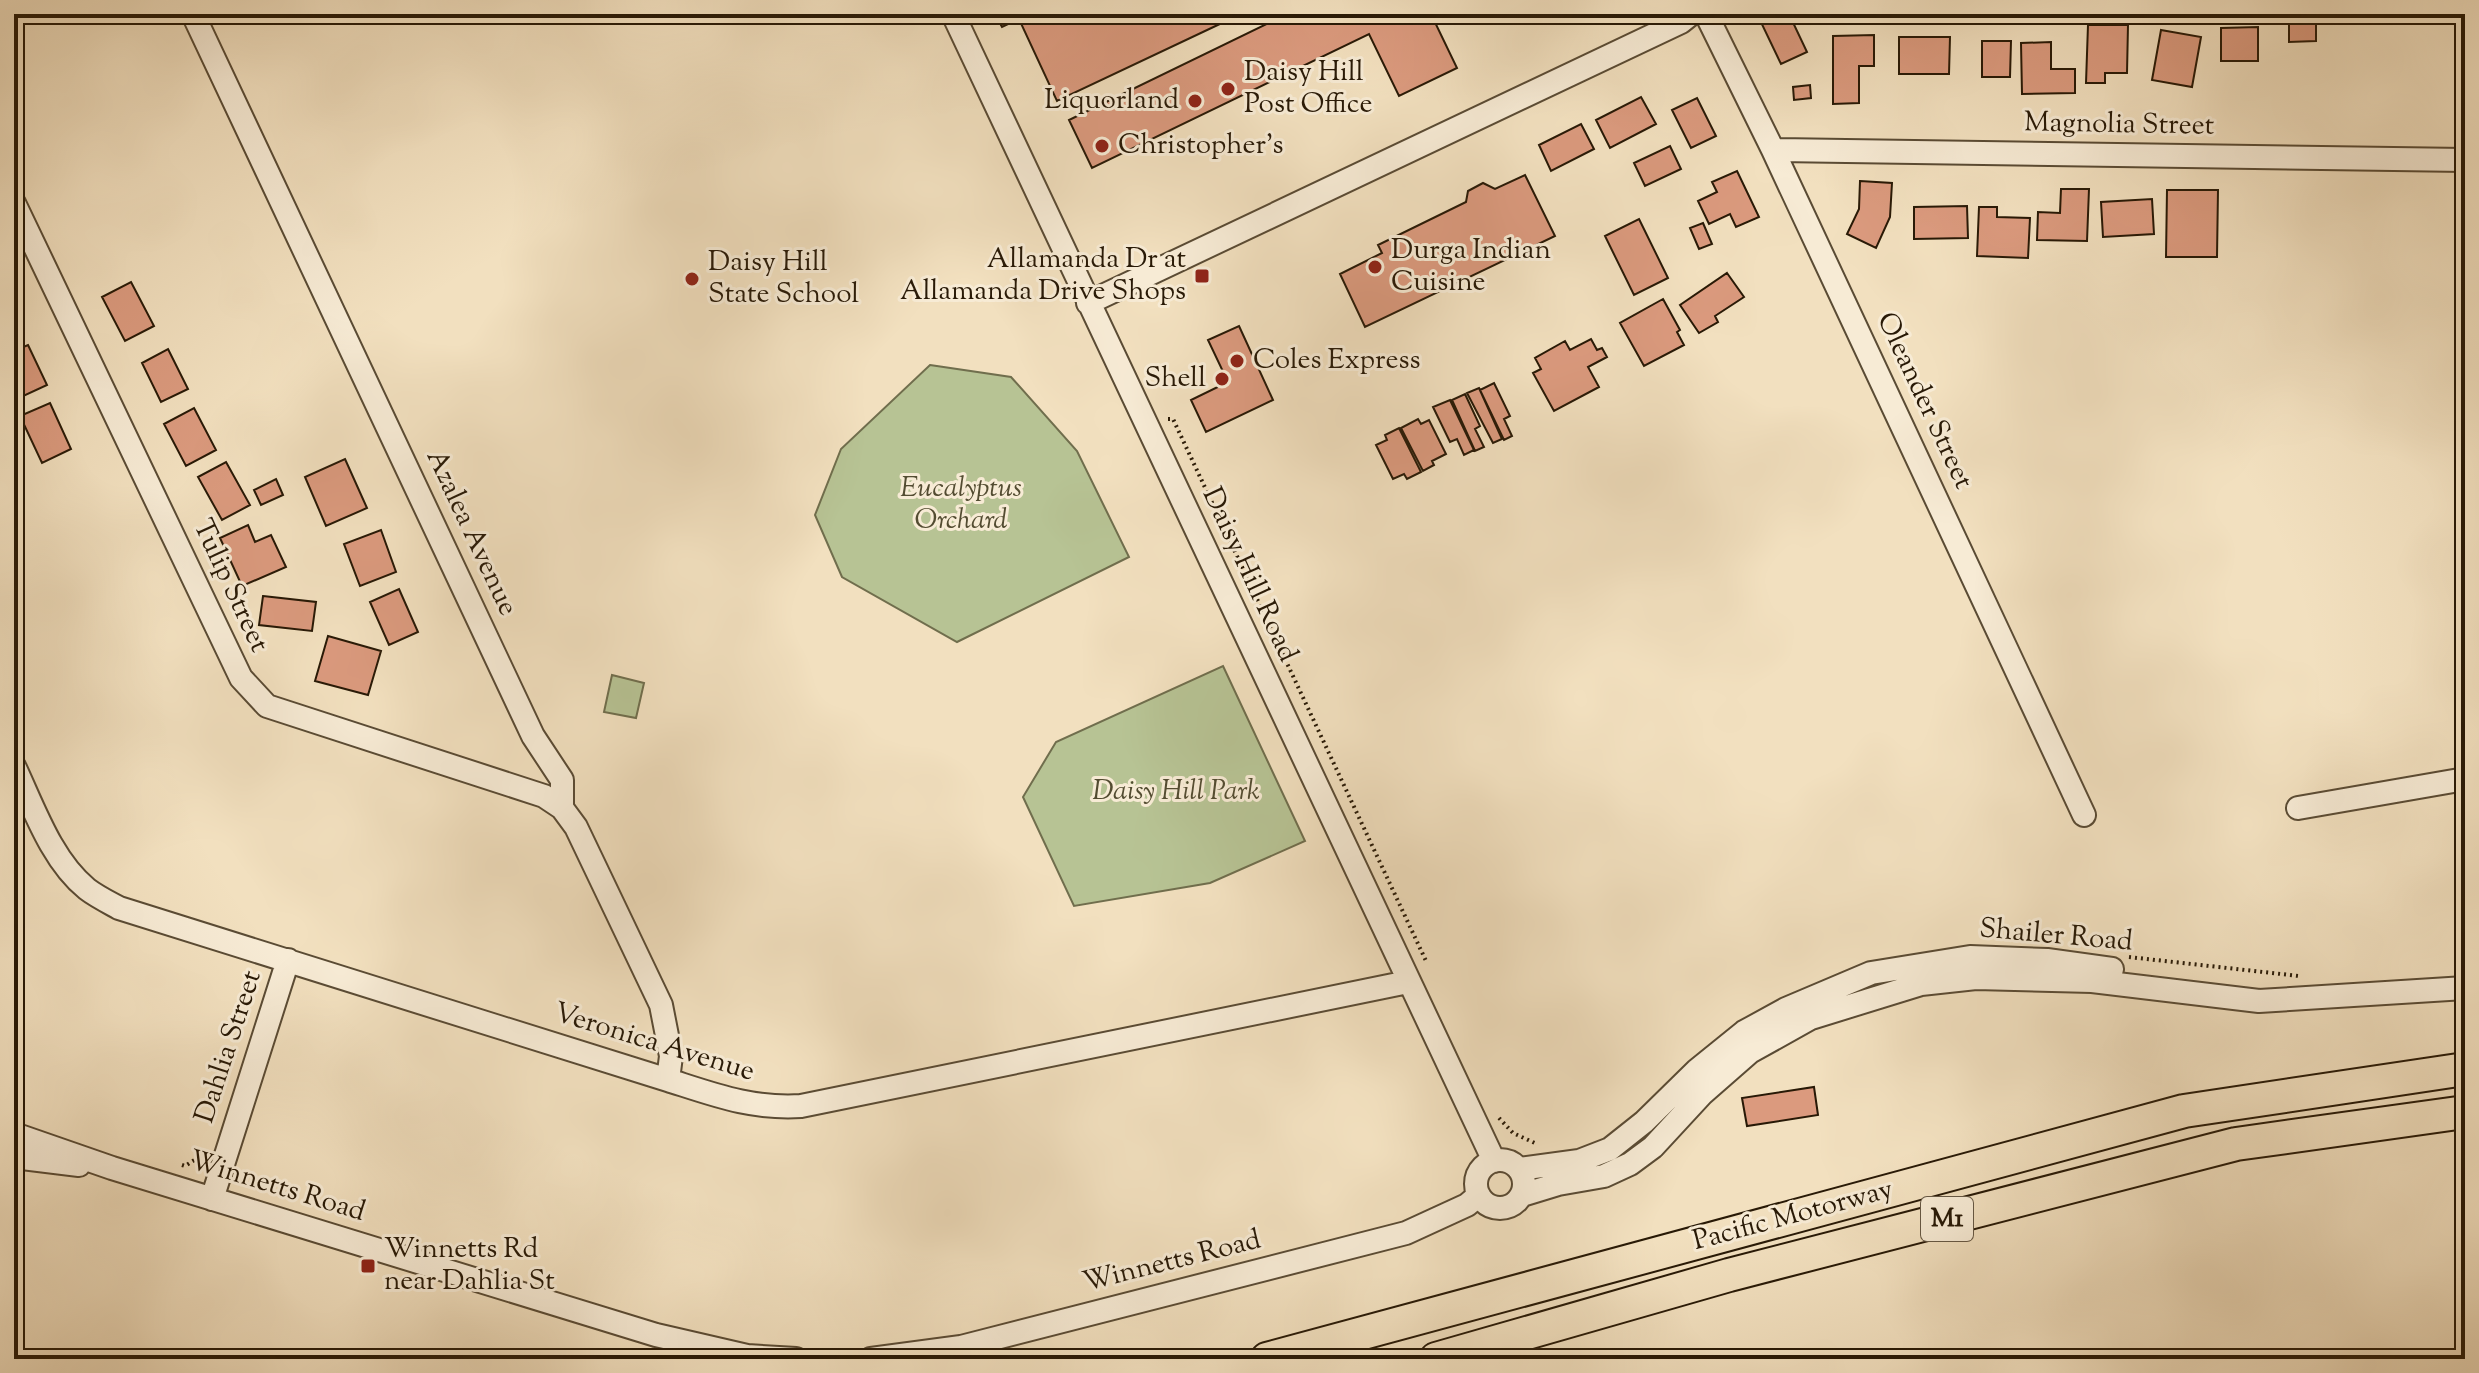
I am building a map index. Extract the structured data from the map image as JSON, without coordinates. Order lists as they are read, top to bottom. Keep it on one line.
{"streets":{"highway":["Pacific Motorway","M1"],"street":["Magnolia Street","Oleander Street","Azalea Avenue","Daisy Hill Road","Tulip Street","Shailer Road","Veronica Avenue","Dahlia Street","Winnetts Road"]},"crossings":[["Magnolia Street","Oleander Street"],["Azalea Avenue","Tulip Street"],["Azalea Avenue","Veronica Avenue"],["Daisy Hill Road","Shailer Road"],["Daisy Hill Road","Veronica Avenue"],["Daisy Hill Road","Winnetts Road"],["Shailer Road","Winnetts Road"],["Veronica Avenue","Dahlia Street"],["Dahlia Street","Winnetts Road"]],"parks":["Eucalyptus Orchard","Daisy Hill Park"],"places":{"other":["Daisy Hill Post Office","Liquorland","Christopher's","Durga Indian Cuisine","Daisy Hill State School","Coles Express","Shell"],"transit":["Allamanda Dr at Allamanda Drive Shops","Winnetts Rd near Dahlia St"]}}
